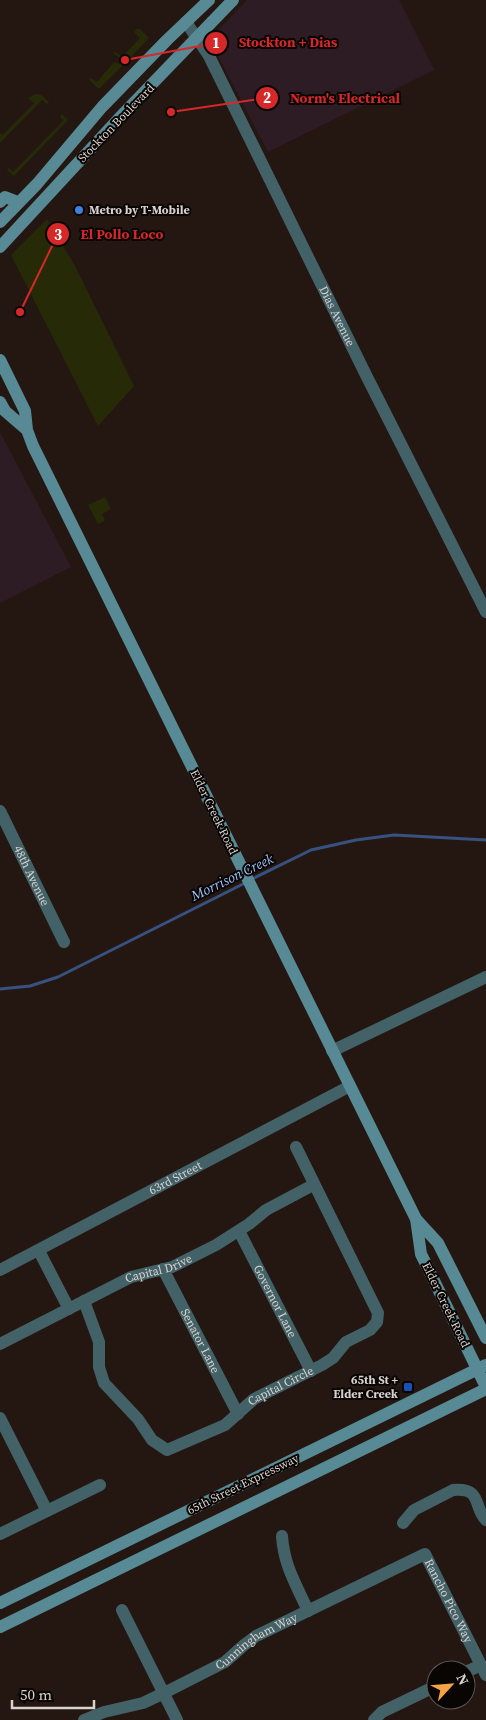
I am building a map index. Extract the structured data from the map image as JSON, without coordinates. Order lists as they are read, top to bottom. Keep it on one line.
{"streets":{"main road":["Stockton Boulevard","Elder Creek Road","65th Street Expressway"],"street":["Dias Avenue","48th Avenue","63rd Street","Capital Drive","Governor Lane","Senator Lane","Capital Circle","Rancho Pico Way","Cunningham Way"]},"crossings":[["Stockton Boulevard","Dias Avenue"],["Elder Creek Road","63rd Street"],["Elder Creek Road","65th Street Expressway"],["Capital Drive","Governor Lane"],["Capital Drive","Senator Lane"],["Capital Drive","Capital Circle"],["Governor Lane","Capital Circle"],["Senator Lane","Capital Circle"],["Rancho Pico Way","Cunningham Way"]],"water":["Morrison Creek"],"places":{"other":["Stockton + Dias","Norm's Electrical","Metro by T-Mobile","El Pollo Loco"],"transit":["65th St + Elder Creek"]},"scale_bar":"50 m","north":"top right"}
